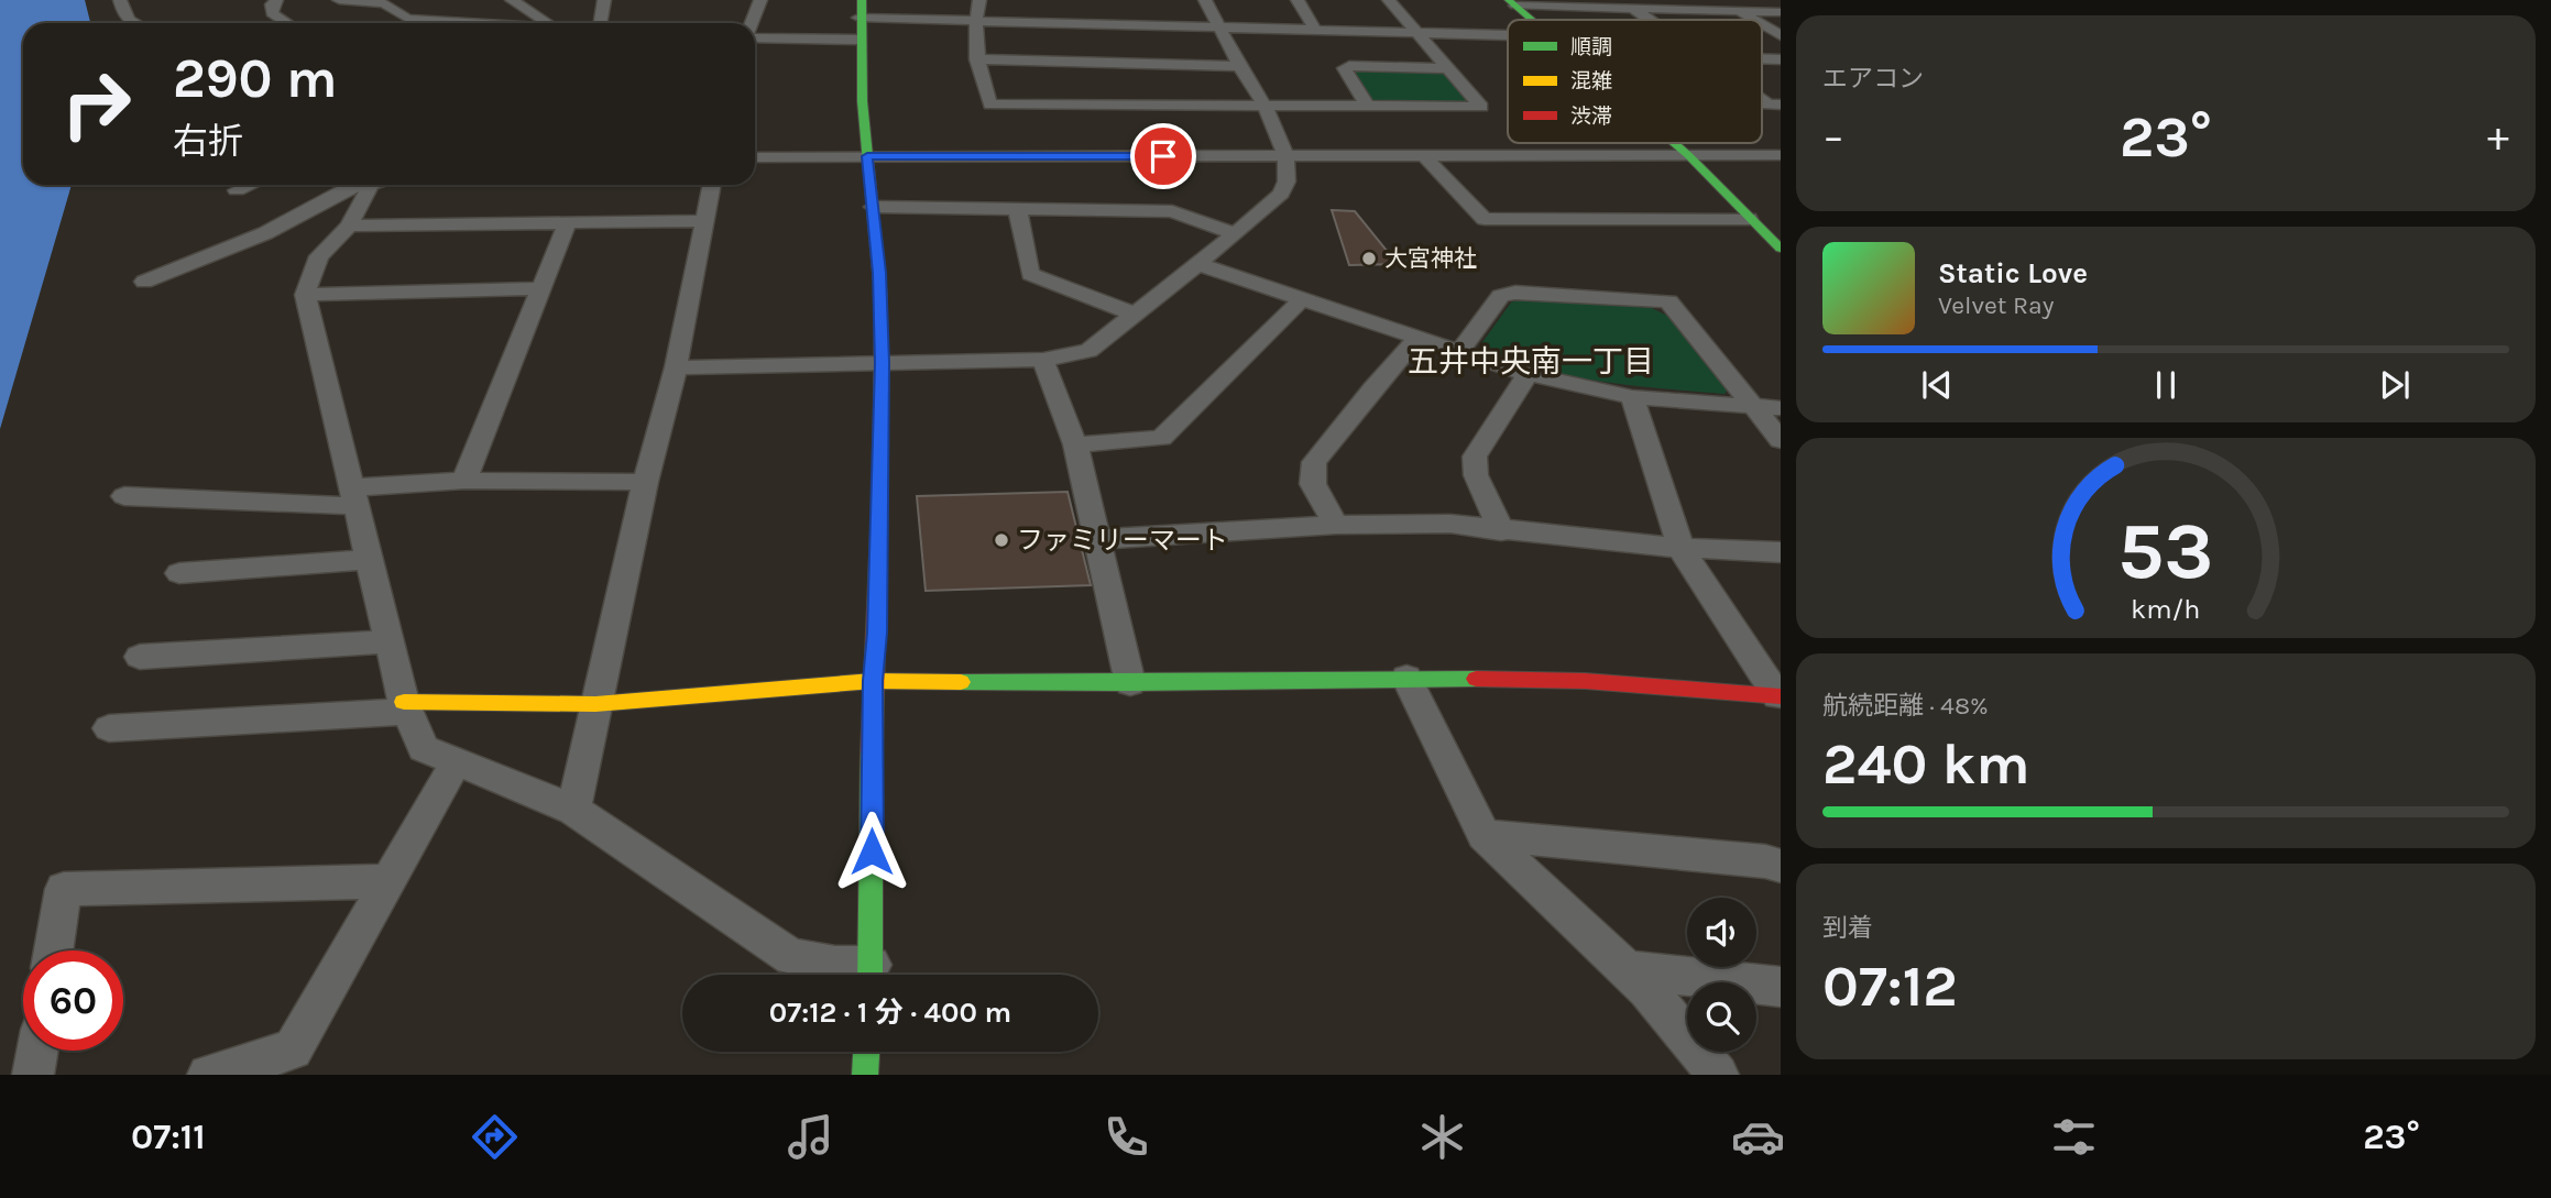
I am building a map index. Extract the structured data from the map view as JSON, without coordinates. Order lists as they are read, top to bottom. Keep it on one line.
{"districts":["五井中央南一丁目"],"places":["大宮神社","ファミリーマート"],"legend":["順調","混雑","渋滞"],"page":{"tile":["エアコン",["航続距離 · 48%","240 km"],["到着","07:12"]],"turn":["290 m","右折"],"heat":["−","23°","+"],"song":["Static Love","Velvet Ray"],"limit":"60","trip":"07:12 · 1 分 · 400 m","tabs":["07:11","23°"],"gauge":["53","km/h"]}}
